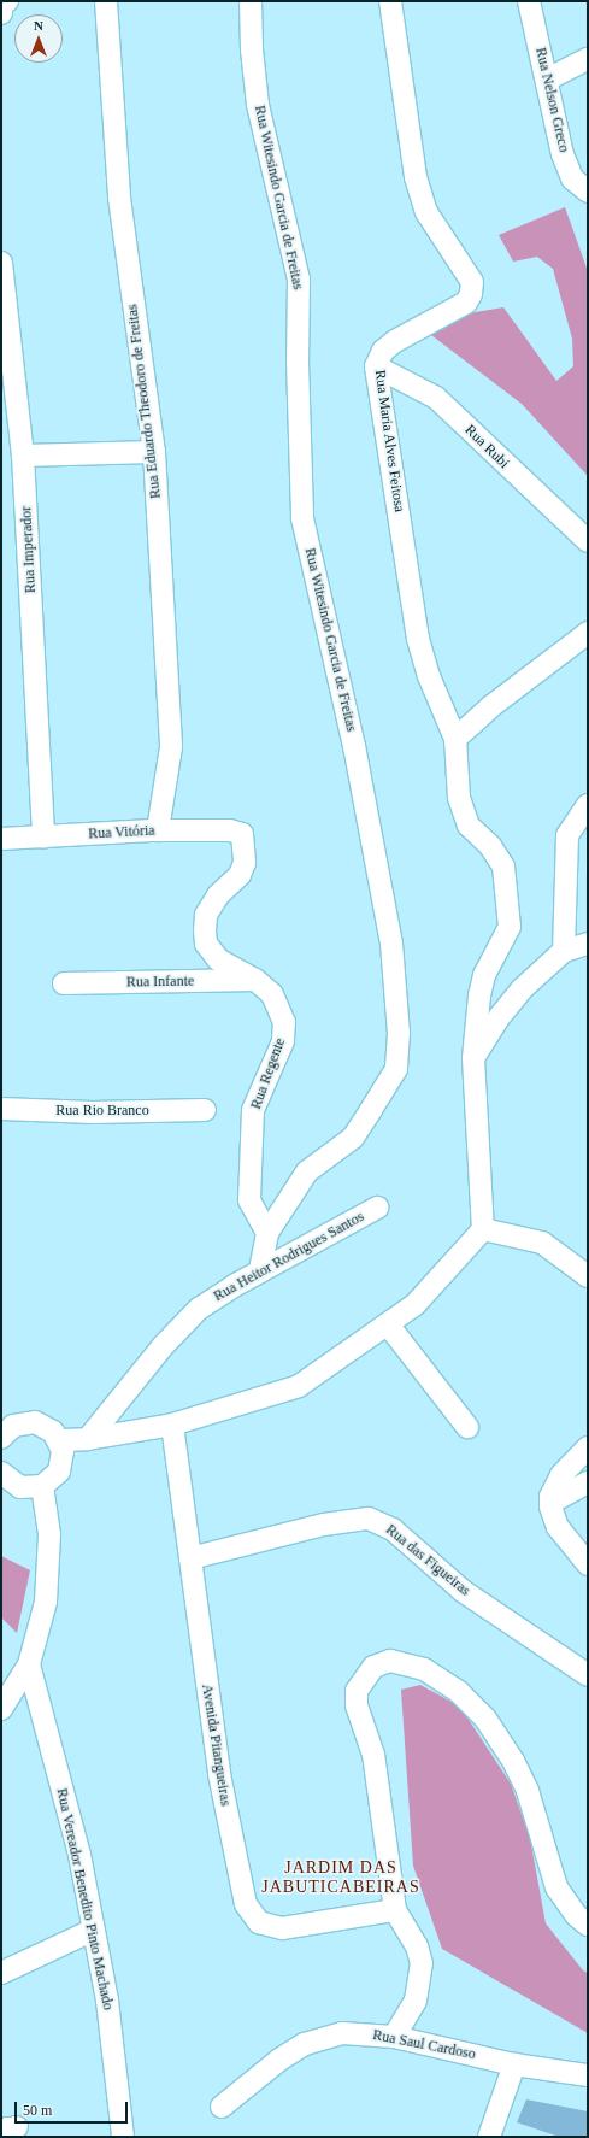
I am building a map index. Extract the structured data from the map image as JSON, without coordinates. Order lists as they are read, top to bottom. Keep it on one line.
{"streets":{"street":["Rua Nelson Greco","Rua Witesindo Garcia de Freitas","Rua Eduardo Theodoro de Freitas","Rua Maria Alves Feitosa","Rua Rubi","Rua Imperador","Rua Vitória","Rua Infante","Rua Regente","Rua Rio Branco","Rua Heitor Rodrigues Santos","Rua das Figueiras","Avenida Pitangueiras","Rua Vereador Benedito Pinto Machado","Rua Saul Cardoso"]},"crossings":[["Rua Witesindo Garcia de Freitas","Rua Regente"],["Rua Eduardo Theodoro de Freitas","Rua Vitória"],["Rua Maria Alves Feitosa","Rua Rubi"],["Rua Imperador","Rua Vitória"],["Rua Vitória","Rua Regente"],["Rua Infante","Rua Regente"],["Rua das Figueiras","Avenida Pitangueiras"]],"districts":["JARDIM DAS JABUTICABEIRAS"],"scale_bar":"50 m","north":"top"}
